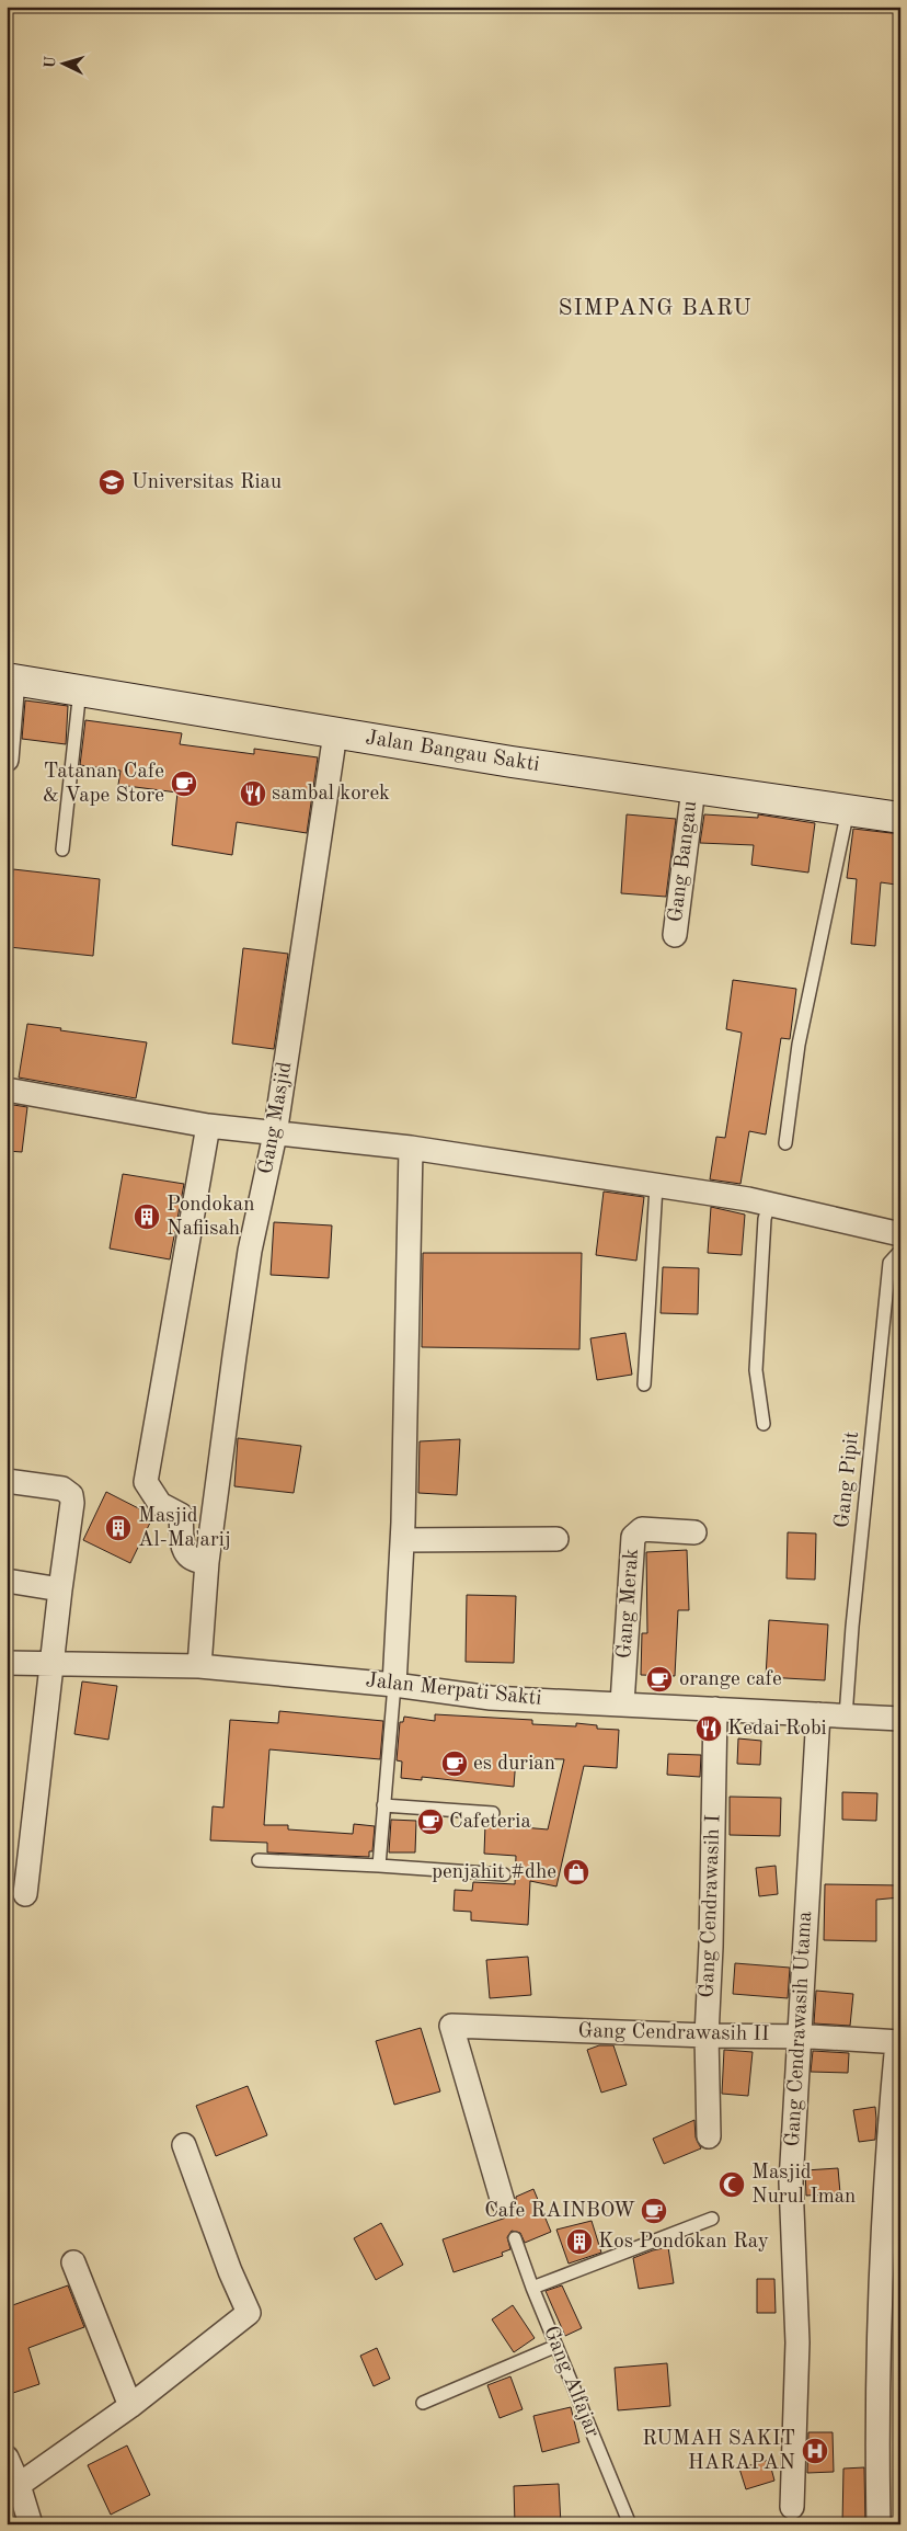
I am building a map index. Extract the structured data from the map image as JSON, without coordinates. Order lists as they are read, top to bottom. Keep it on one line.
{"streets":{"street":["Jalan Bangau Sakti","Gang Bangau","Gang Masjid","Gang Merak","Jalan Merpati Sakti","Gang Cendrawasih I","Gang Cendrawasih Utama","Gang Cendrawasih II"],"lane":["Gang Pipit","Gang Alfajar"]},"crossings":[["Jalan Bangau Sakti","Gang Bangau"],["Jalan Bangau Sakti","Gang Masjid"],["Gang Masjid","Jalan Merpati Sakti"],["Gang Pipit","Jalan Merpati Sakti"],["Gang Merak","Jalan Merpati Sakti"],["Jalan Merpati Sakti","Gang Cendrawasih I"],["Jalan Merpati Sakti","Gang Cendrawasih Utama"],["Gang Cendrawasih I","Gang Cendrawasih II"],["Gang Cendrawasih Utama","Gang Cendrawasih II"]],"districts":["SIMPANG BARU"],"places":{"school or university":["Universitas Riau"],"cafe":["Tatanan Cafe & Vape Store","orange cafe","es durian","Cafeteria","Cafe RAINBOW"],"restaurant":["sambal korek","Kedai Robi"],"building":["Pondokan Nafiisah","Masjid Al-Ma'arij","Kos Pondokan Ray"],"shop":["penjahit #dhe"],"mosque":["Masjid Nurul Iman"],"hospital":["RUMAH SAKIT HARAPAN"]},"north":"left"}
